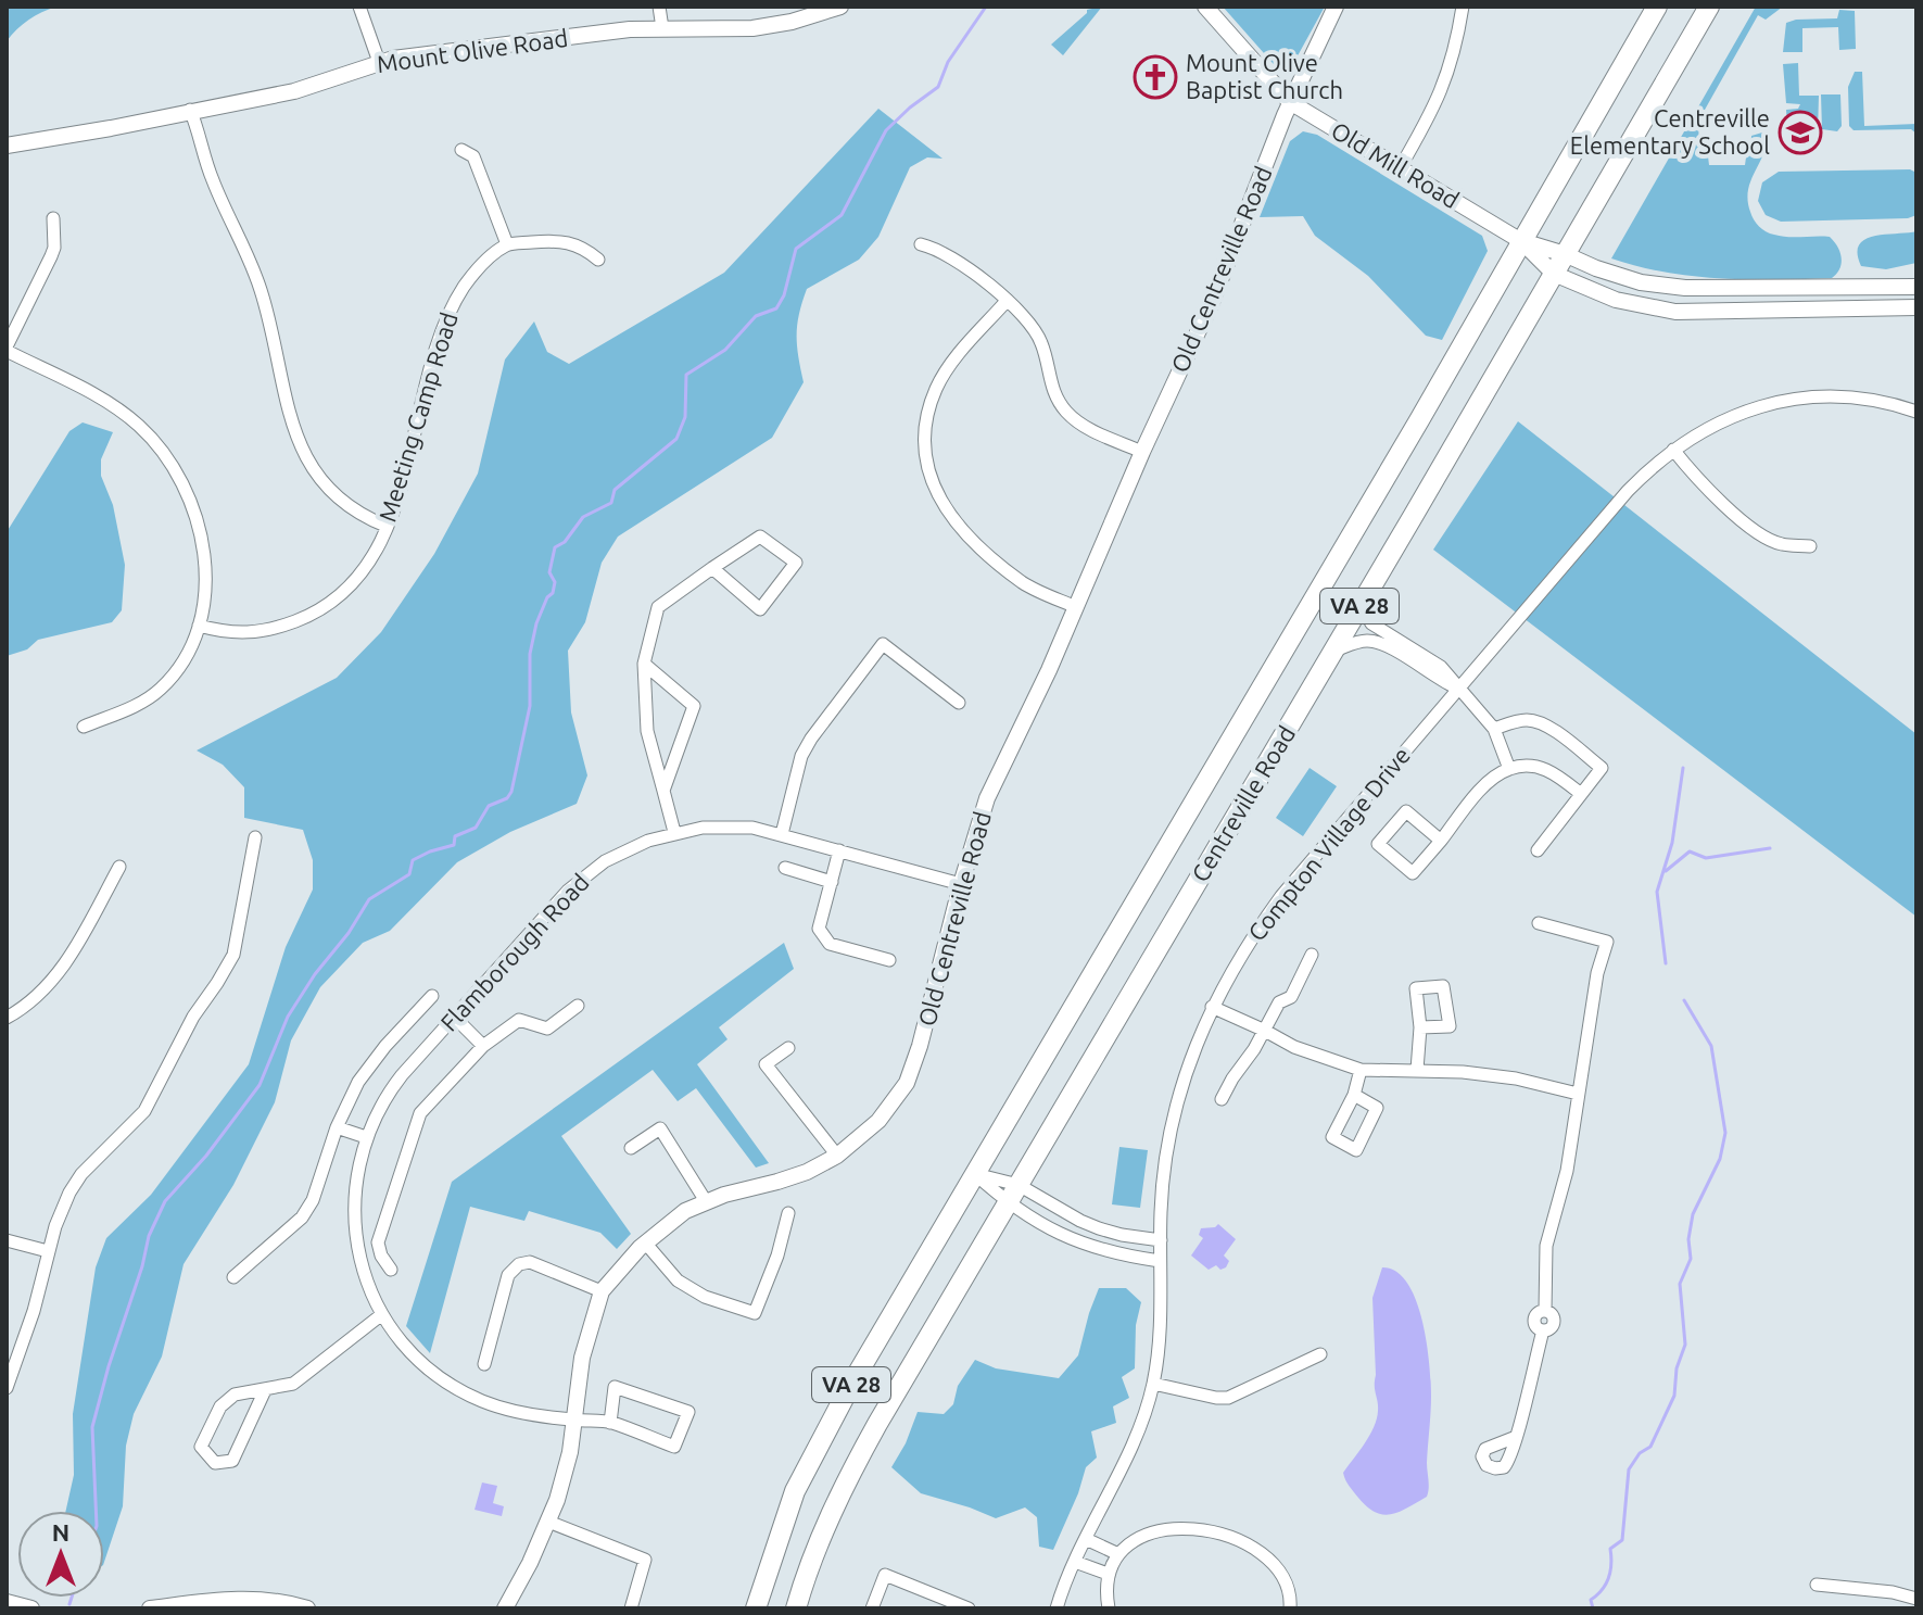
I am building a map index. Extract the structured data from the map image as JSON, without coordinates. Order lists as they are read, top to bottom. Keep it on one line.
{"streets":{"highway":["VA 28","Centreville Road"],"street":["Mount Olive Road","Old Mill Road","Old Centreville Road","Meeting Camp Road","Compton Village Drive","Flamborough Road"]},"crossings":[["Old Mill Road","Old Centreville Road"],["Old Mill Road","Centreville Road"],["Old Centreville Road","Flamborough Road"]],"places":{"church":["Mount Olive Baptist Church"],"school or university":["Centreville Elementary School"]},"north":"top"}
